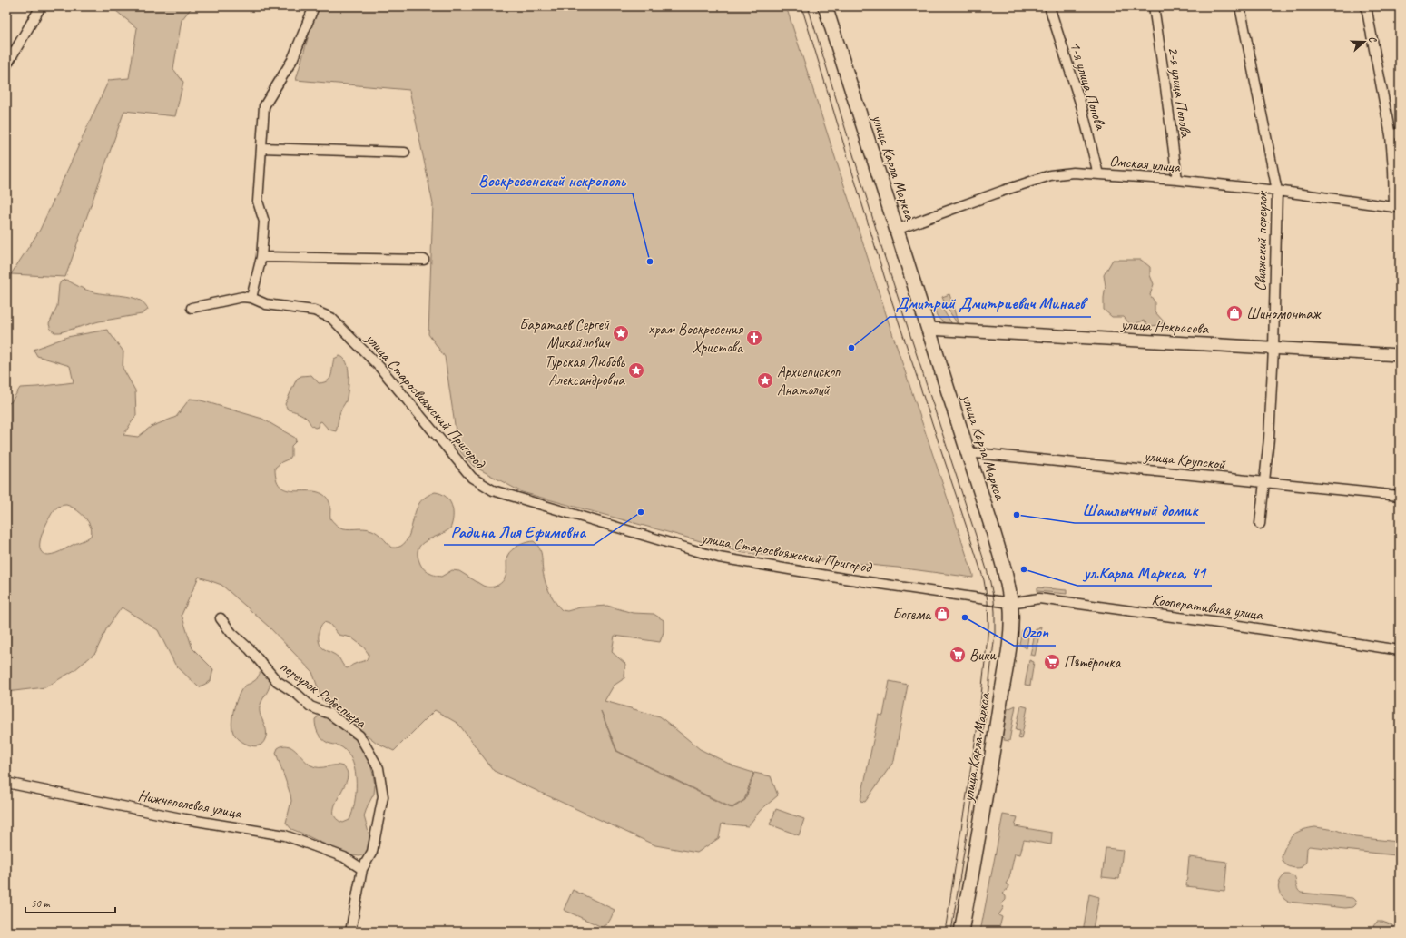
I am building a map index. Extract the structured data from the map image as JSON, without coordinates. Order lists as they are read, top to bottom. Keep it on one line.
{"streets":{"main road":["улица Карла Маркса"],"street":["1-я улица Попова","2-я улица Попова","Омская улица","Свияжский переулок","улица Некрасова","улица Старосвияжский Пригород","улица Крупской","Кооперативная улица","переулок Робеспьера","Нижнеполевая улица"]},"crossings":[["1-я улица Попова","Омская улица"],["2-я улица Попова","Омская улица"],["Омская улица","улица Карла Маркса"],["Омская улица","Свияжский переулок"],["улица Карла Маркса","улица Некрасова"],["улица Карла Маркса","улица Старосвияжский Пригород"],["улица Карла Маркса","улица Крупской"],["улица Карла Маркса","Кооперативная улица"],["Свияжский переулок","улица Некрасова"],["Свияжский переулок","улица Крупской"],["улица Старосвияжский Пригород","Кооперативная улица"],["переулок Робеспьера","Нижнеполевая улица"]],"places":{"other":["Воскресенский некрополь","Дмитрий Дмитриевич Минаев","Радина Лия Ефимовна","Шашлычный домик","ул.Карла Маркса, 41","Ozon"],"shop":["Шиномонтаж","Богема"],"place":["Баратаев Сергей Михайлович","Турская Любовь Александровна","Архиепископ Анатолий"],"church":["храм Воскресения Христова"],"supermarket":["Вики","Пятёрочка"]},"scale_bar":"50 m","north":"right"}
